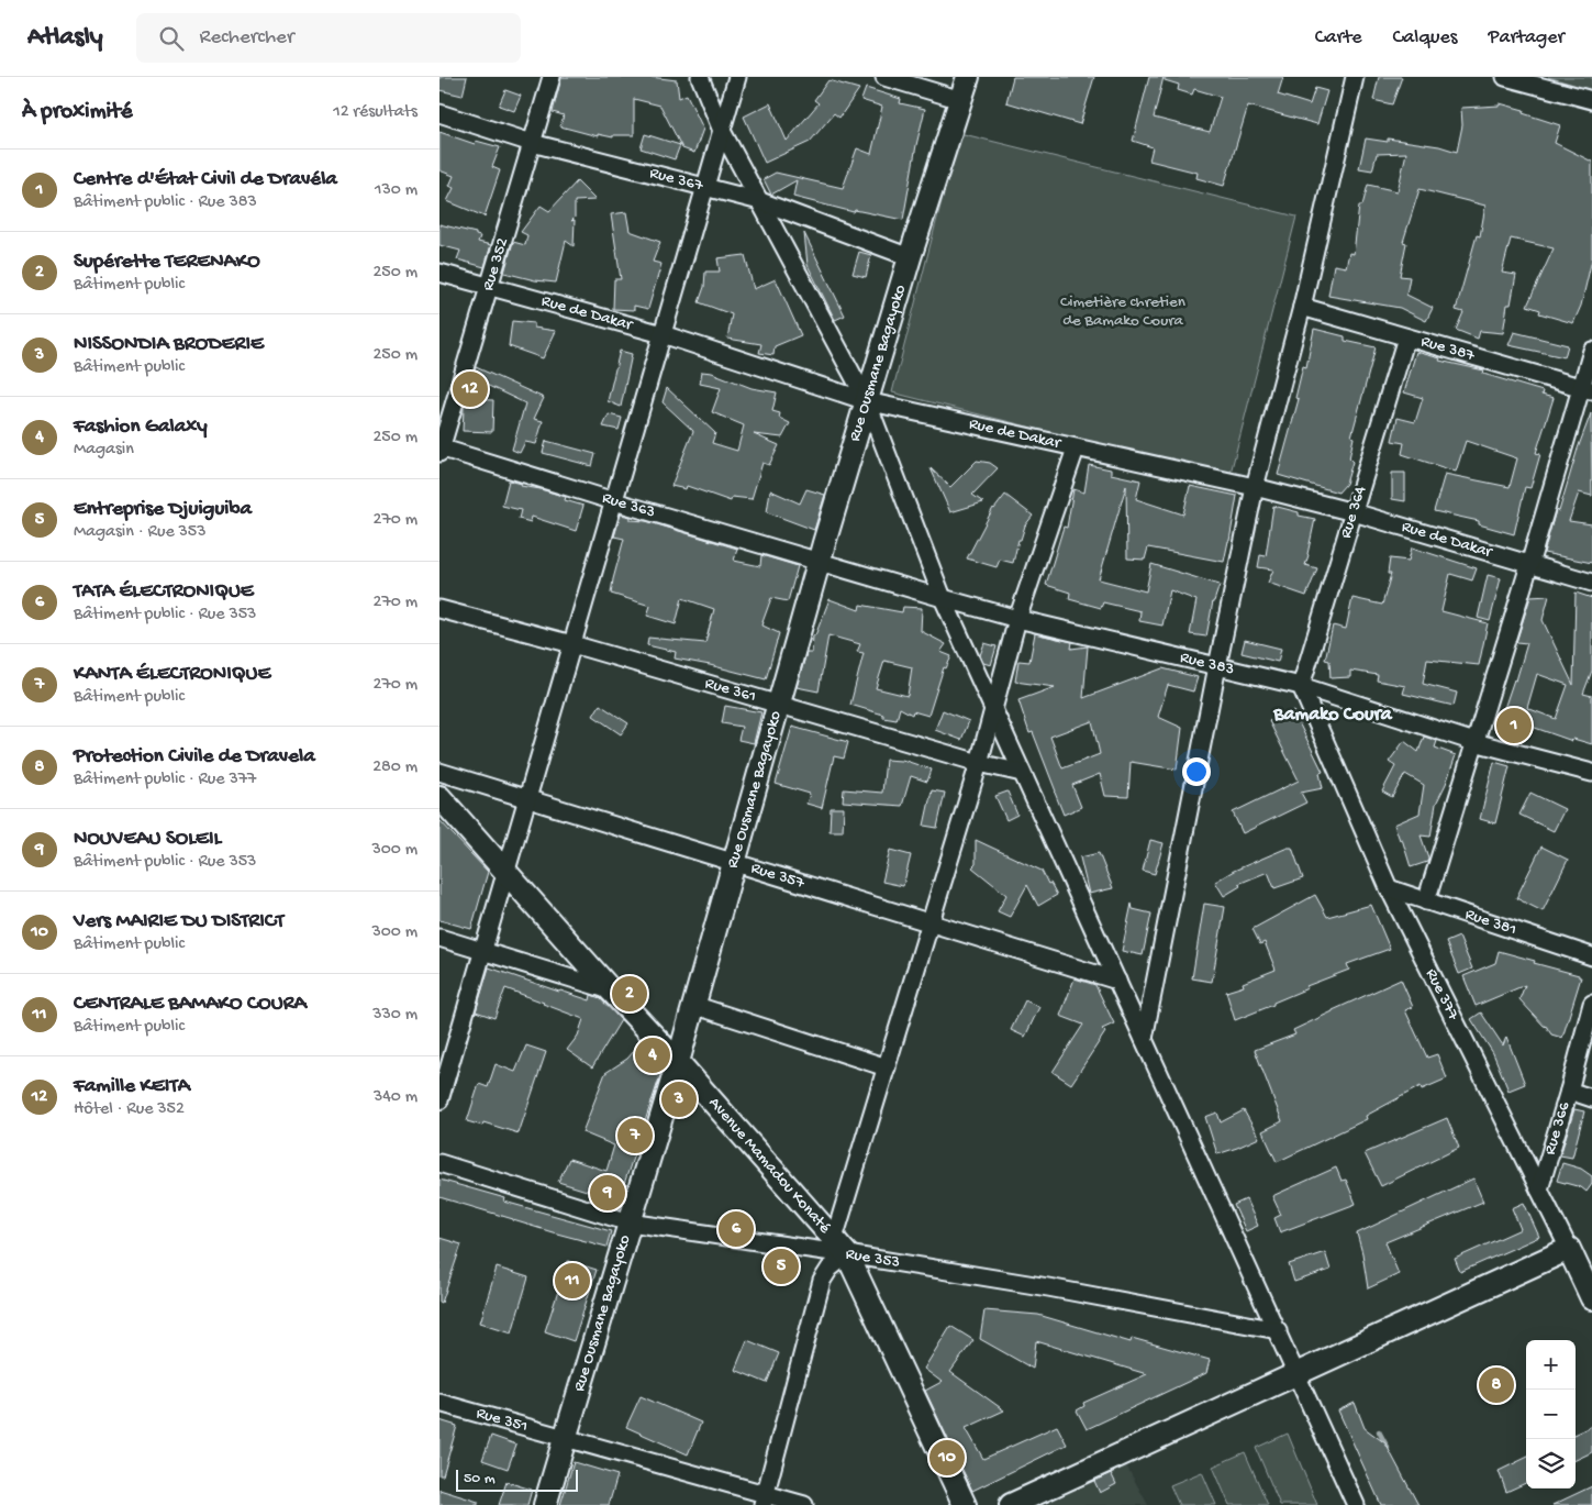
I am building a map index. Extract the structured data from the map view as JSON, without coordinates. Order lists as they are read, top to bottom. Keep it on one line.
{"streets":{"main road":["Rue Ousmane Bagayoko","Rue 377","Avenue Mamadou Konaté"],"street":["Rue 367","Rue 352","Rue de Dakar","Rue 387","Rue 363","Rue 364","Rue 383","Rue 361","Rue 357","Rue 381","Rue 366","Rue 353","Rue 351"]},"crossings":[["Rue 367","Rue 352"],["Rue 367","Rue Ousmane Bagayoko"],["Rue 352","Rue de Dakar"],["Rue 352","Rue 363"],["Rue de Dakar","Rue Ousmane Bagayoko"],["Rue de Dakar","Rue 364"],["Rue 387","Rue 364"],["Rue Ousmane Bagayoko","Rue 363"],["Rue Ousmane Bagayoko","Rue 383"],["Rue Ousmane Bagayoko","Rue 361"],["Rue Ousmane Bagayoko","Rue 357"],["Rue Ousmane Bagayoko","Avenue Mamadou Konaté"],["Rue Ousmane Bagayoko","Rue 353"],["Rue Ousmane Bagayoko","Rue 351"],["Rue 363","Rue 383"],["Rue 364","Rue 383"],["Rue 364","Rue 377"],["Rue 383","Rue 377"],["Rue 381","Rue 377"],["Rue 377","Rue 366"],["Avenue Mamadou Konaté","Rue 353"]],"districts":["Bamako Coura"],"parks":["Cimetière chretien de Bamako Coura"],"scale_bar":"50 m","page":{"header":"Atlasly","search":"Rechercher","nav":["Carte","Calques","Partager"],"heading":["À proximité","12 résultats"],"list":[{"mark":"1","name":"Centre d'État Civil de Dravéla","note":"Bâtiment public · Rue 383","value":"130 m"},{"mark":"2","name":"Supérette TERENAKO","note":"Bâtiment public","value":"250 m"},{"mark":"3","name":"NISSONDIA BRODERIE","note":"Bâtiment public","value":"250 m"},{"mark":"4","name":"Fashion Galaxy","note":"Magasin","value":"250 m"},{"mark":"5","name":"Entreprise Djuiguiba","note":"Magasin · Rue 353","value":"270 m"},{"mark":"6","name":"TATA ÉLECTRONIQUE","note":"Bâtiment public · Rue 353","value":"270 m"},{"mark":"7","name":"KANTA ÉLECTRONIQUE","note":"Bâtiment public","value":"270 m"},{"mark":"8","name":"Protection Civile de Dravela","note":"Bâtiment public · Rue 377","value":"280 m"},{"mark":"9","name":"NOUVEAU SOLEIL","note":"Bâtiment public · Rue 353","value":"300 m"},{"mark":"10","name":"Vers MAIRIE DU DISTRICT","note":"Bâtiment public","value":"300 m"},{"mark":"11","name":"CENTRALE BAMAKO COURA","note":"Bâtiment public","value":"330 m"},{"mark":"12","name":"Famille KEITA","note":"Hôtel · Rue 352","value":"340 m"}],"pins":["12","1","2","4","3","7","9","6","5","11","8","10"],"map_buttons":["+","−"],"scale":"50 m"}}
